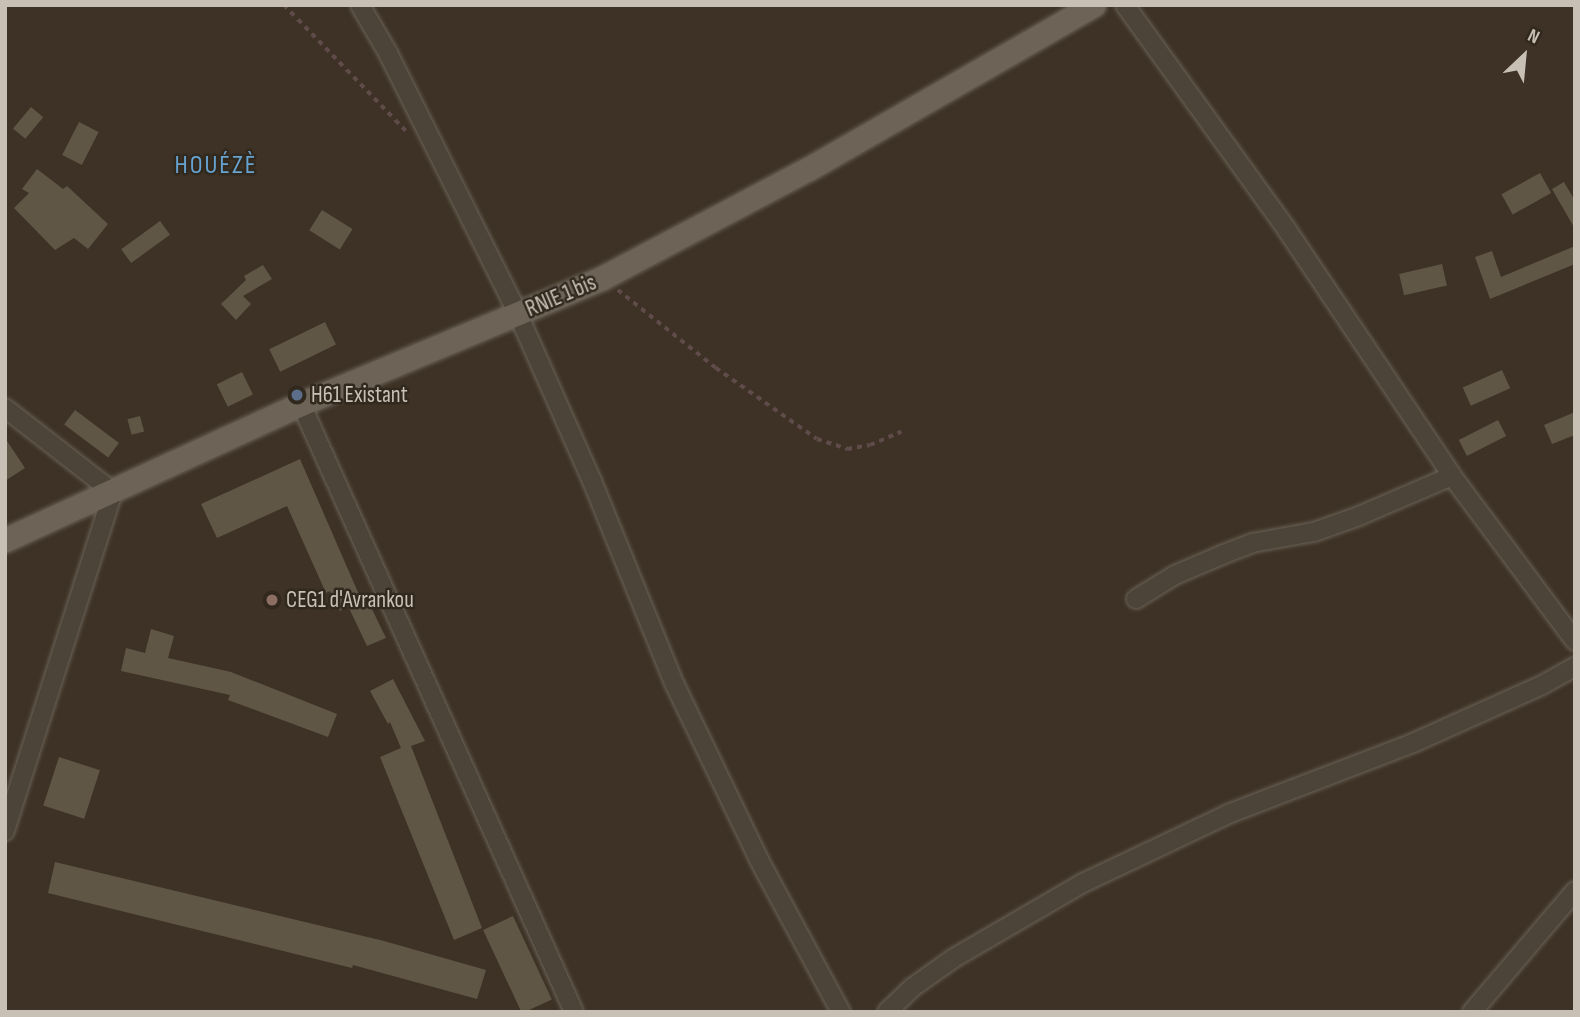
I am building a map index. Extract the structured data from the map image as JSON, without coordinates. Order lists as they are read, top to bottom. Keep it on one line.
{"streets":{"main road":["RNIE 1 bis"]},"districts":["HOUÉZÈ"],"places":["H61 Existant","CEG1 d'Avrankou"],"north":"top right"}
